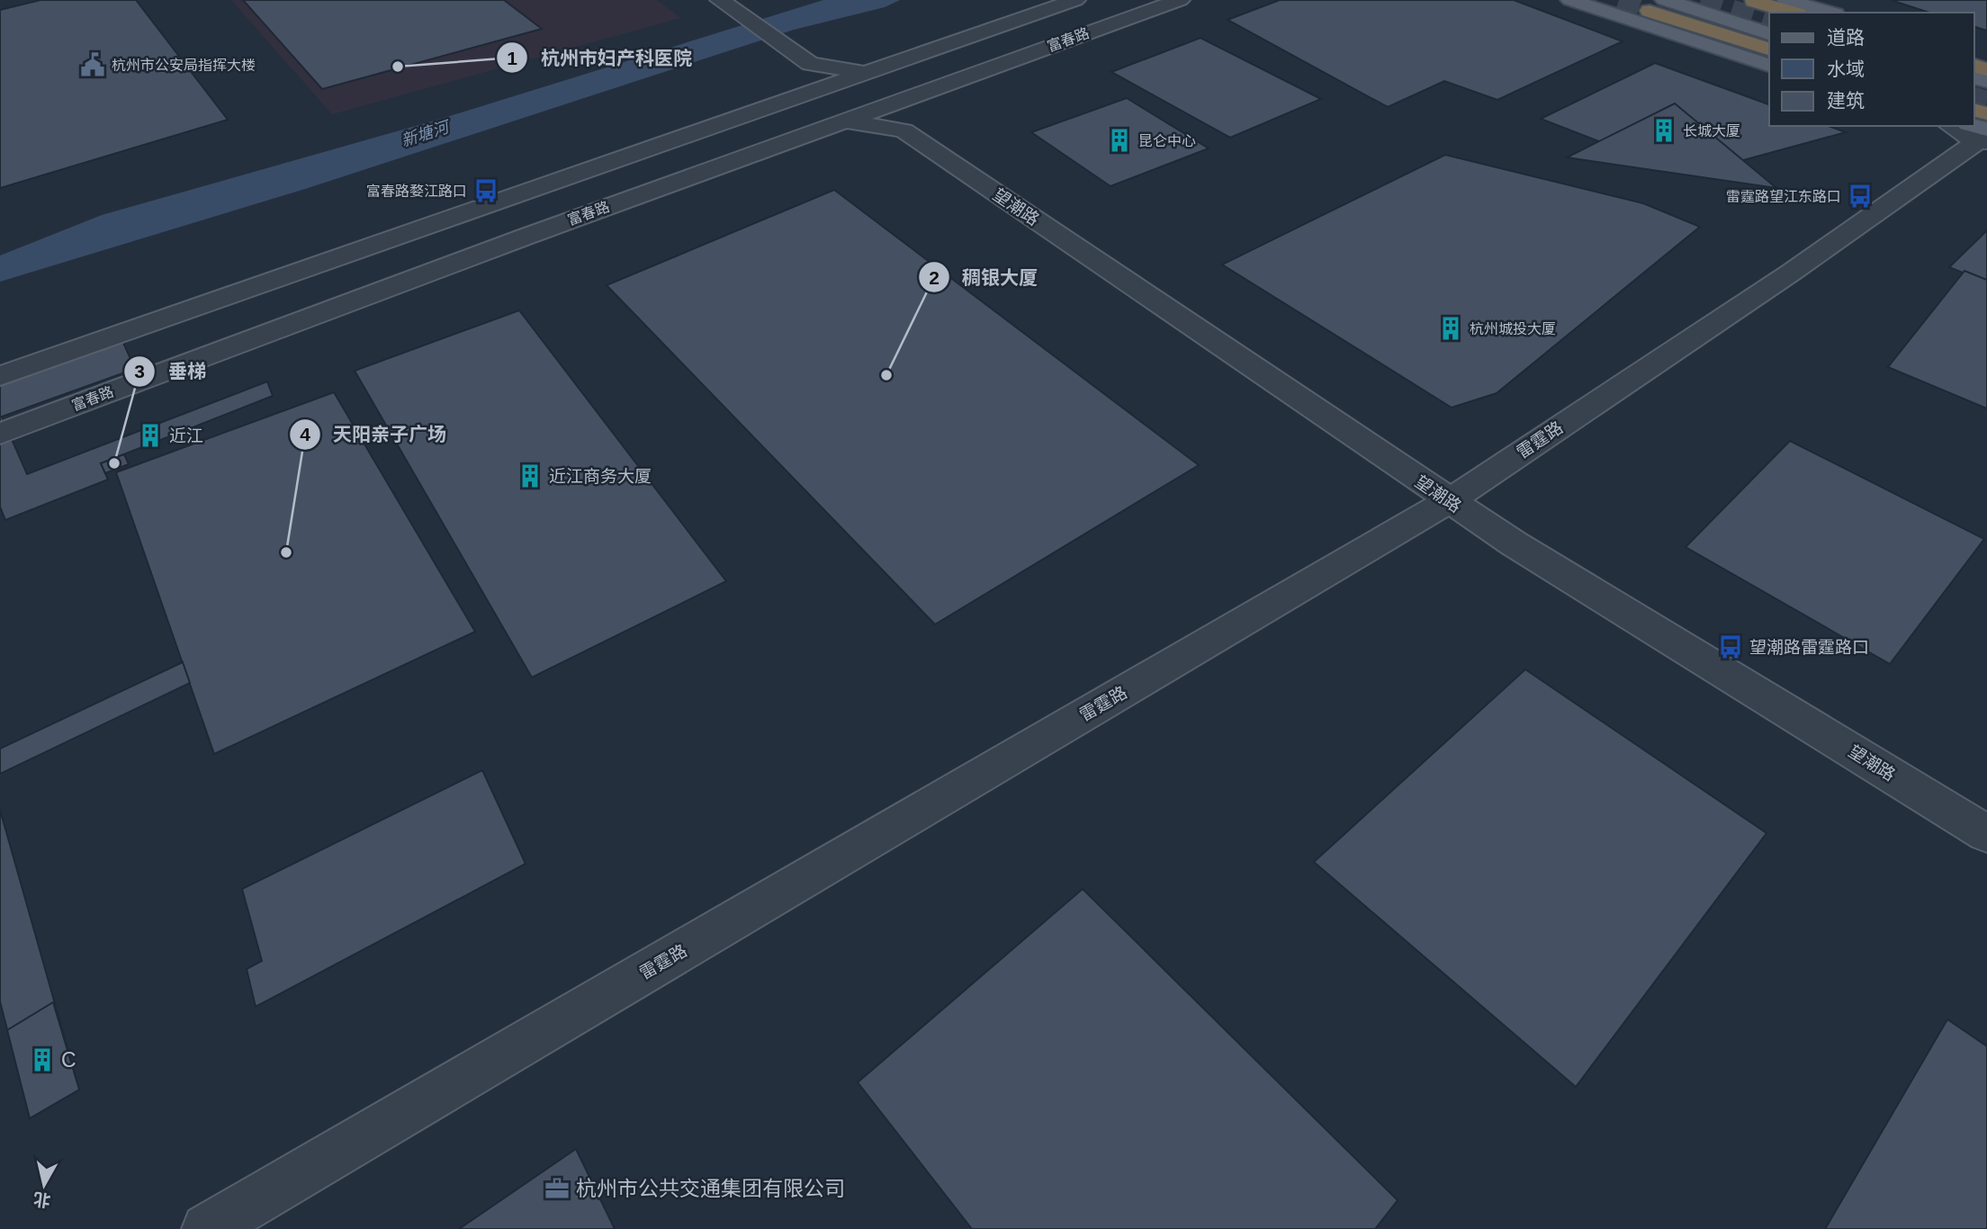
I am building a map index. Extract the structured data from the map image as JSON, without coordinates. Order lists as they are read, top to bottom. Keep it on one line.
{"streets":{"street":["富春路","望潮路","雷霆路"]},"crossings":[["富春路","望潮路"],["望潮路","雷霆路"]],"water":["新塘河"],"places":{"public building":["杭州市公安局指挥大楼"],"other":["杭州市妇产科医院","稠银大厦","垂梯","天阳亲子广场"],"building":["长城大厦","昆仑中心","杭州城投大厦","近江","近江商务大厦","C"],"bus stop":["富春路婺江路口","雷霆路望江东路口","望潮路雷霆路口"],"office":["杭州市公共交通集团有限公司"]},"legend":["道路","水域","建筑"],"north":"bottom"}
